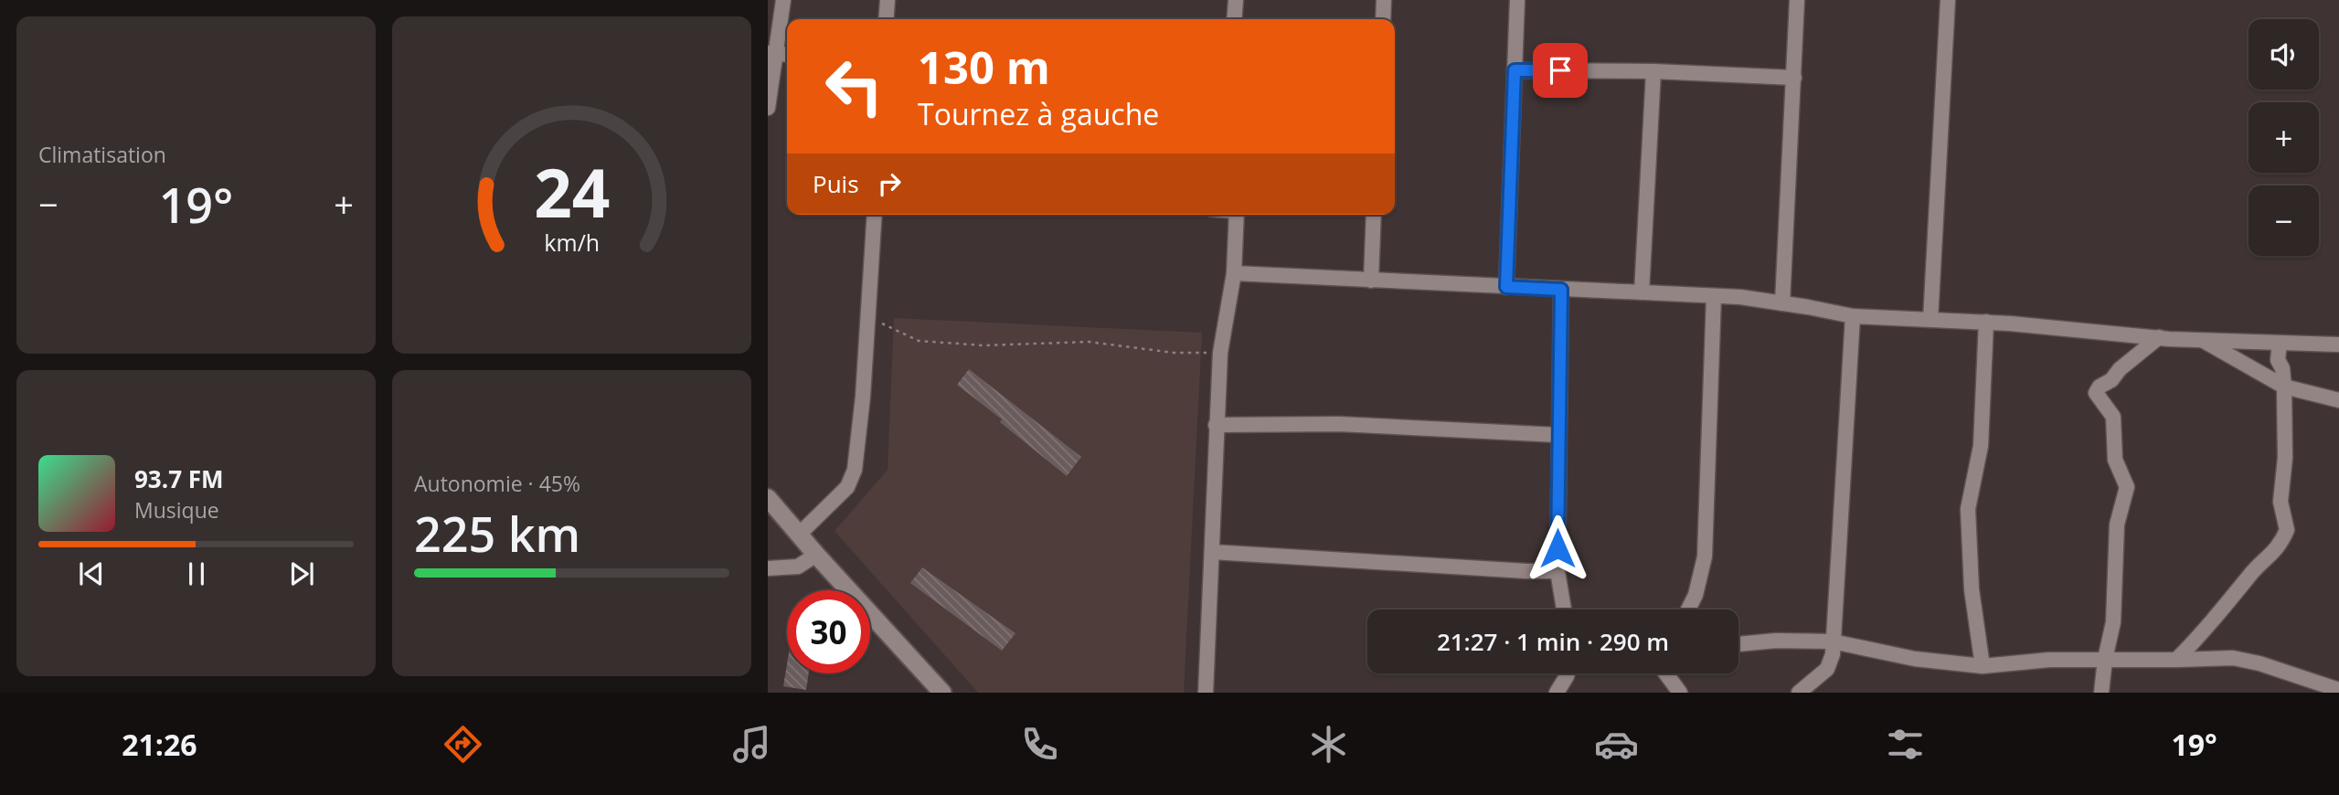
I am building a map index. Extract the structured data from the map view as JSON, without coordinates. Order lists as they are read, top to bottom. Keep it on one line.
{"page":{"tile":["Climatisation",["Autonomie · 45%","225 km"]],"map_buttons":["+","−"],"turn":["130 m","Tournez à gauche"],"then":"Puis","heat":["−","19°","+"],"song":["93.7 FM","Musique"],"limit":"30","trip":"21:27 · 1 min · 290 m","tabs":["21:26","19°"],"gauge":["24","km/h"]}}
